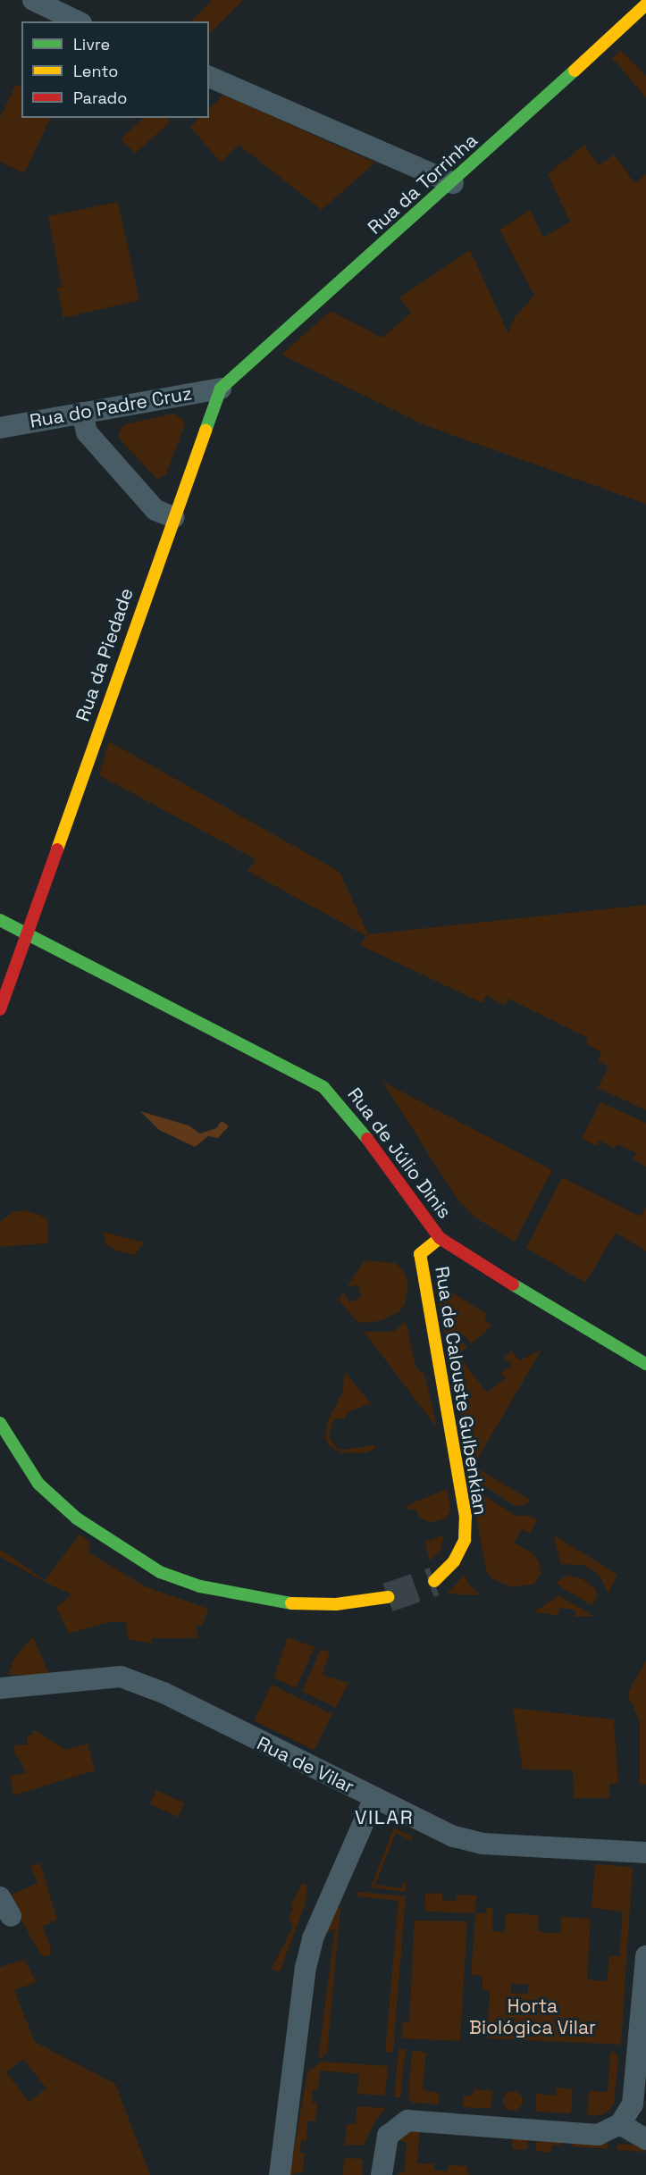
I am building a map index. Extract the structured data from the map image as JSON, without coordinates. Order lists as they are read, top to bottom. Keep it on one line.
{"streets":{"street":["Rua da Torrinha","Rua do Padre Cruz","Rua da Piedade","Rua de Júlio Dinis","Rua de Calouste Gulbenkian","Rua de Vilar"]},"crossings":[["Rua da Torrinha","Rua do Padre Cruz"],["Rua da Torrinha","Rua da Piedade"],["Rua do Padre Cruz","Rua da Piedade"],["Rua da Piedade","Rua de Júlio Dinis"],["Rua de Júlio Dinis","Rua de Calouste Gulbenkian"]],"districts":["VILAR"],"parks":["Horta Biológica Vilar"],"legend":["Livre","Lento","Parado"]}
